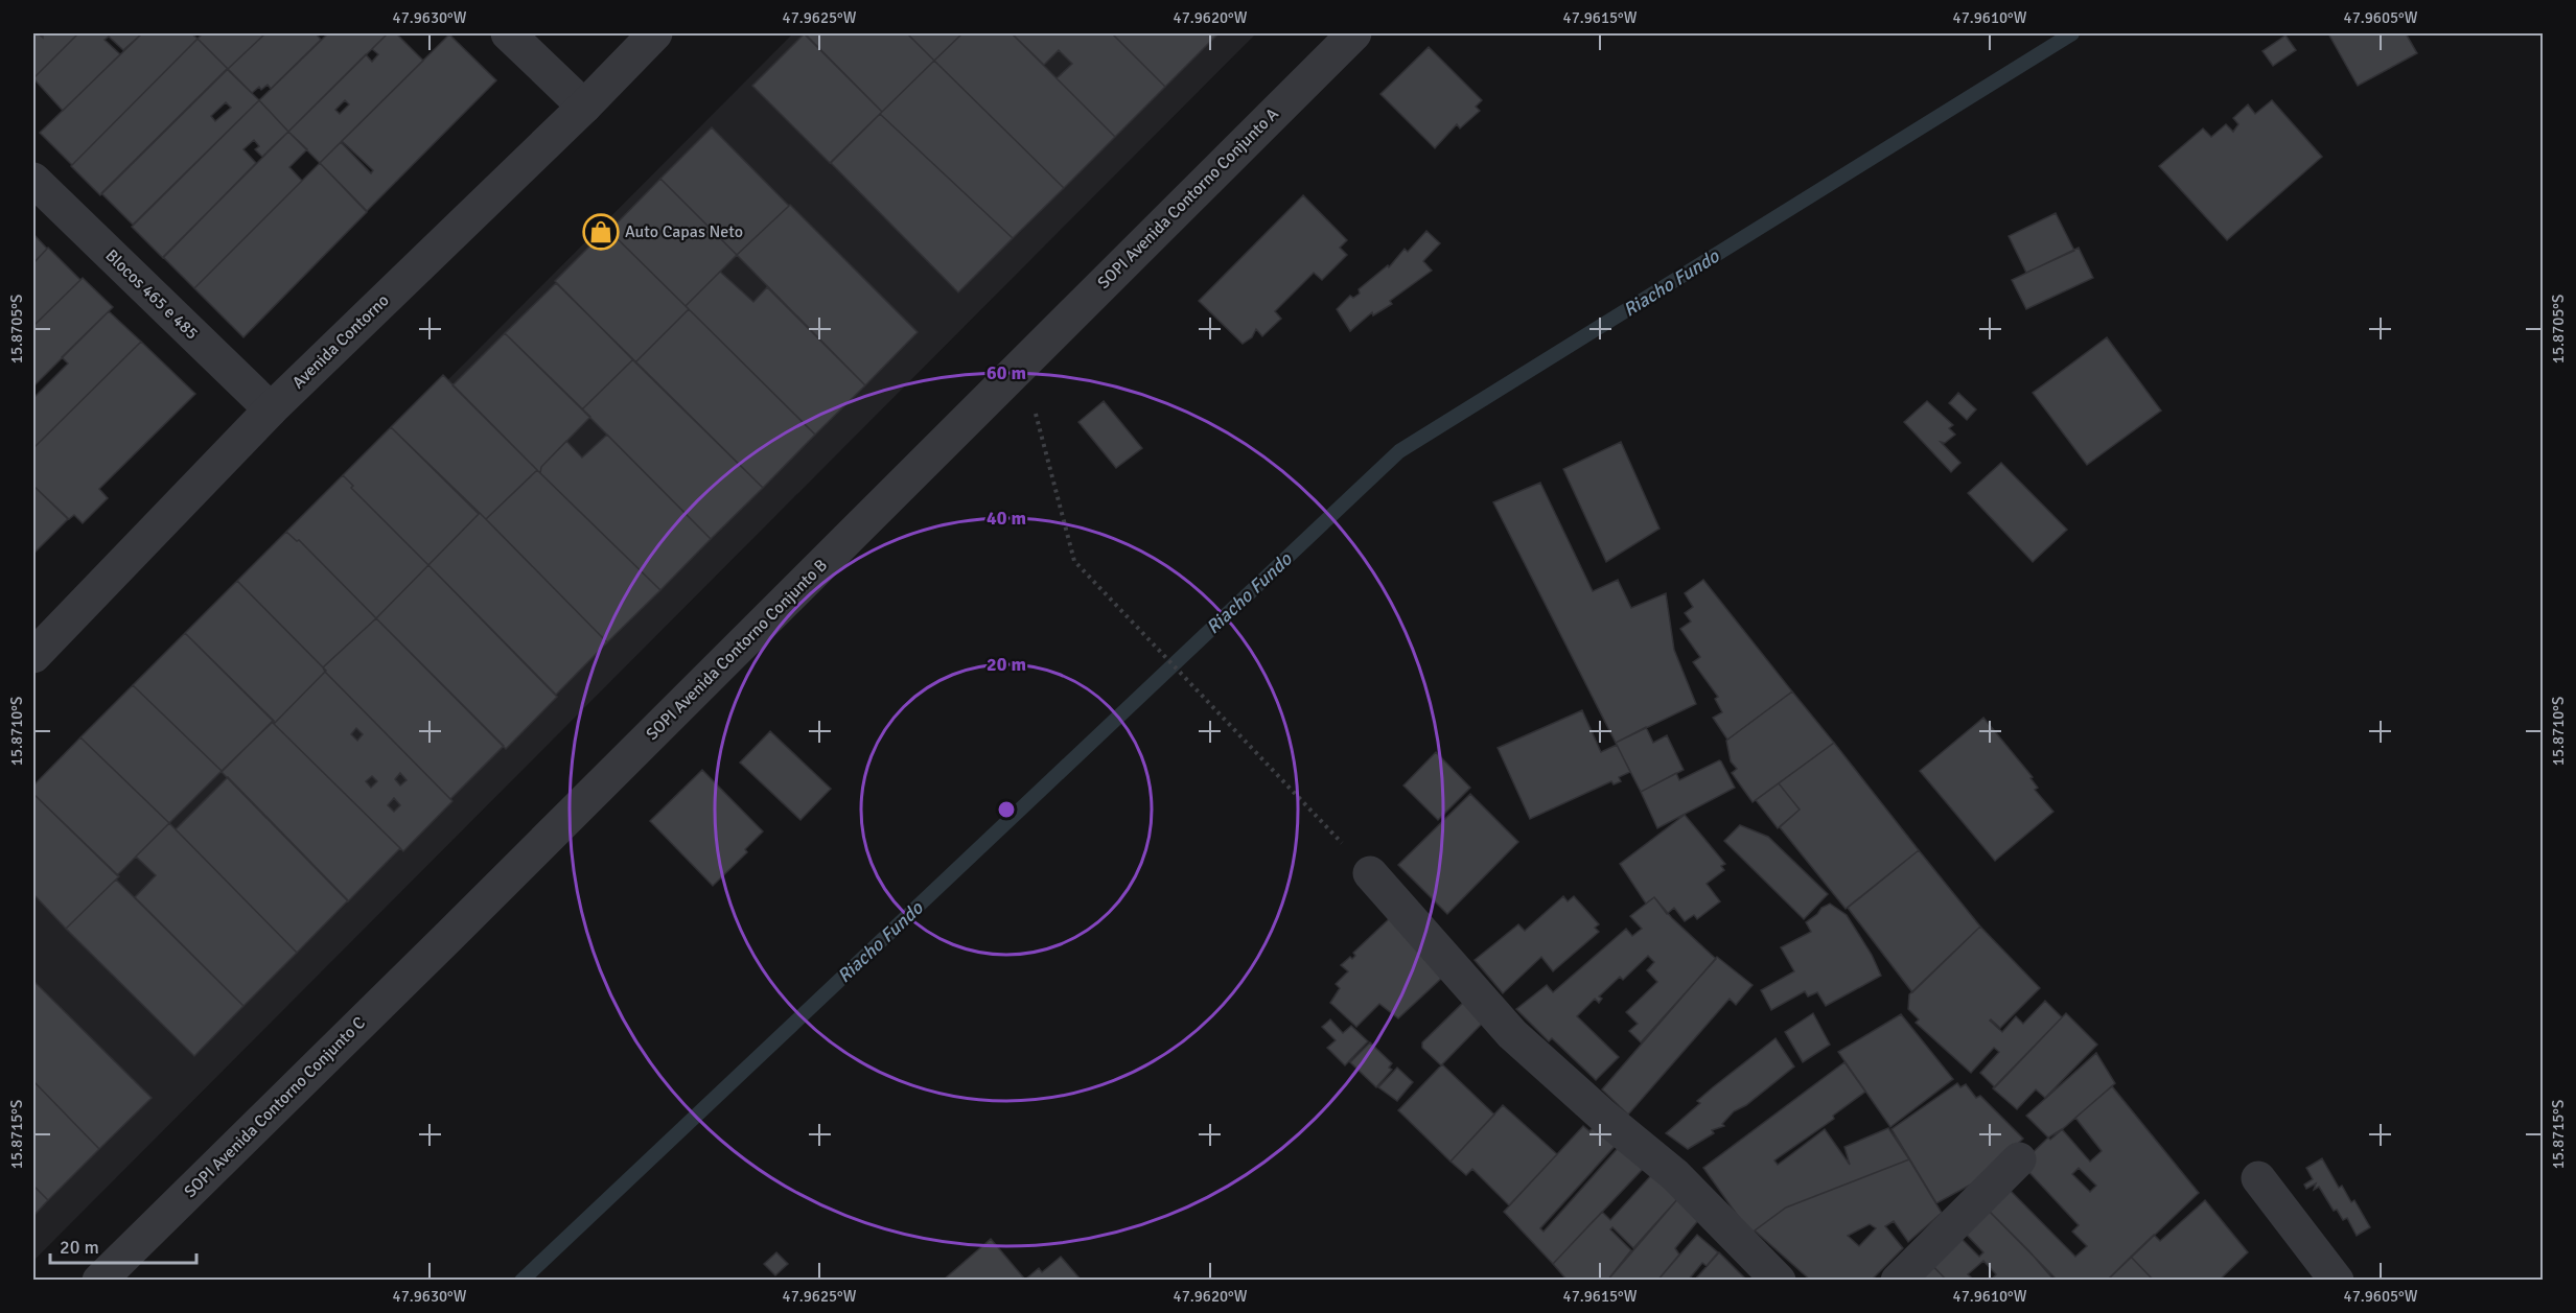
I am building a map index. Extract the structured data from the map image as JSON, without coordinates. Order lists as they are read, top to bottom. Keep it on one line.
{"streets":{"street":["SOPI Avenida Contorno Conjunto A","Blocos 465 e 485","Avenida Contorno","SOPI Avenida Contorno Conjunto B","SOPI Avenida Contorno Conjunto C"]},"crossings":[["SOPI Avenida Contorno Conjunto A","SOPI Avenida Contorno Conjunto B"],["Blocos 465 e 485","Avenida Contorno"],["SOPI Avenida Contorno Conjunto B","SOPI Avenida Contorno Conjunto C"]],"water":["Riacho Fundo"],"places":{"shop":["Auto Capas Neto"]},"scale_bar":"20 m","coordinates":["47.9630°W","47.9625°W","47.9620°W","47.9615°W","47.9610°W","47.9605°W","15.8705°S","15.8710°S","15.8715°S"],"rings":["60 m","40 m","20 m"]}
